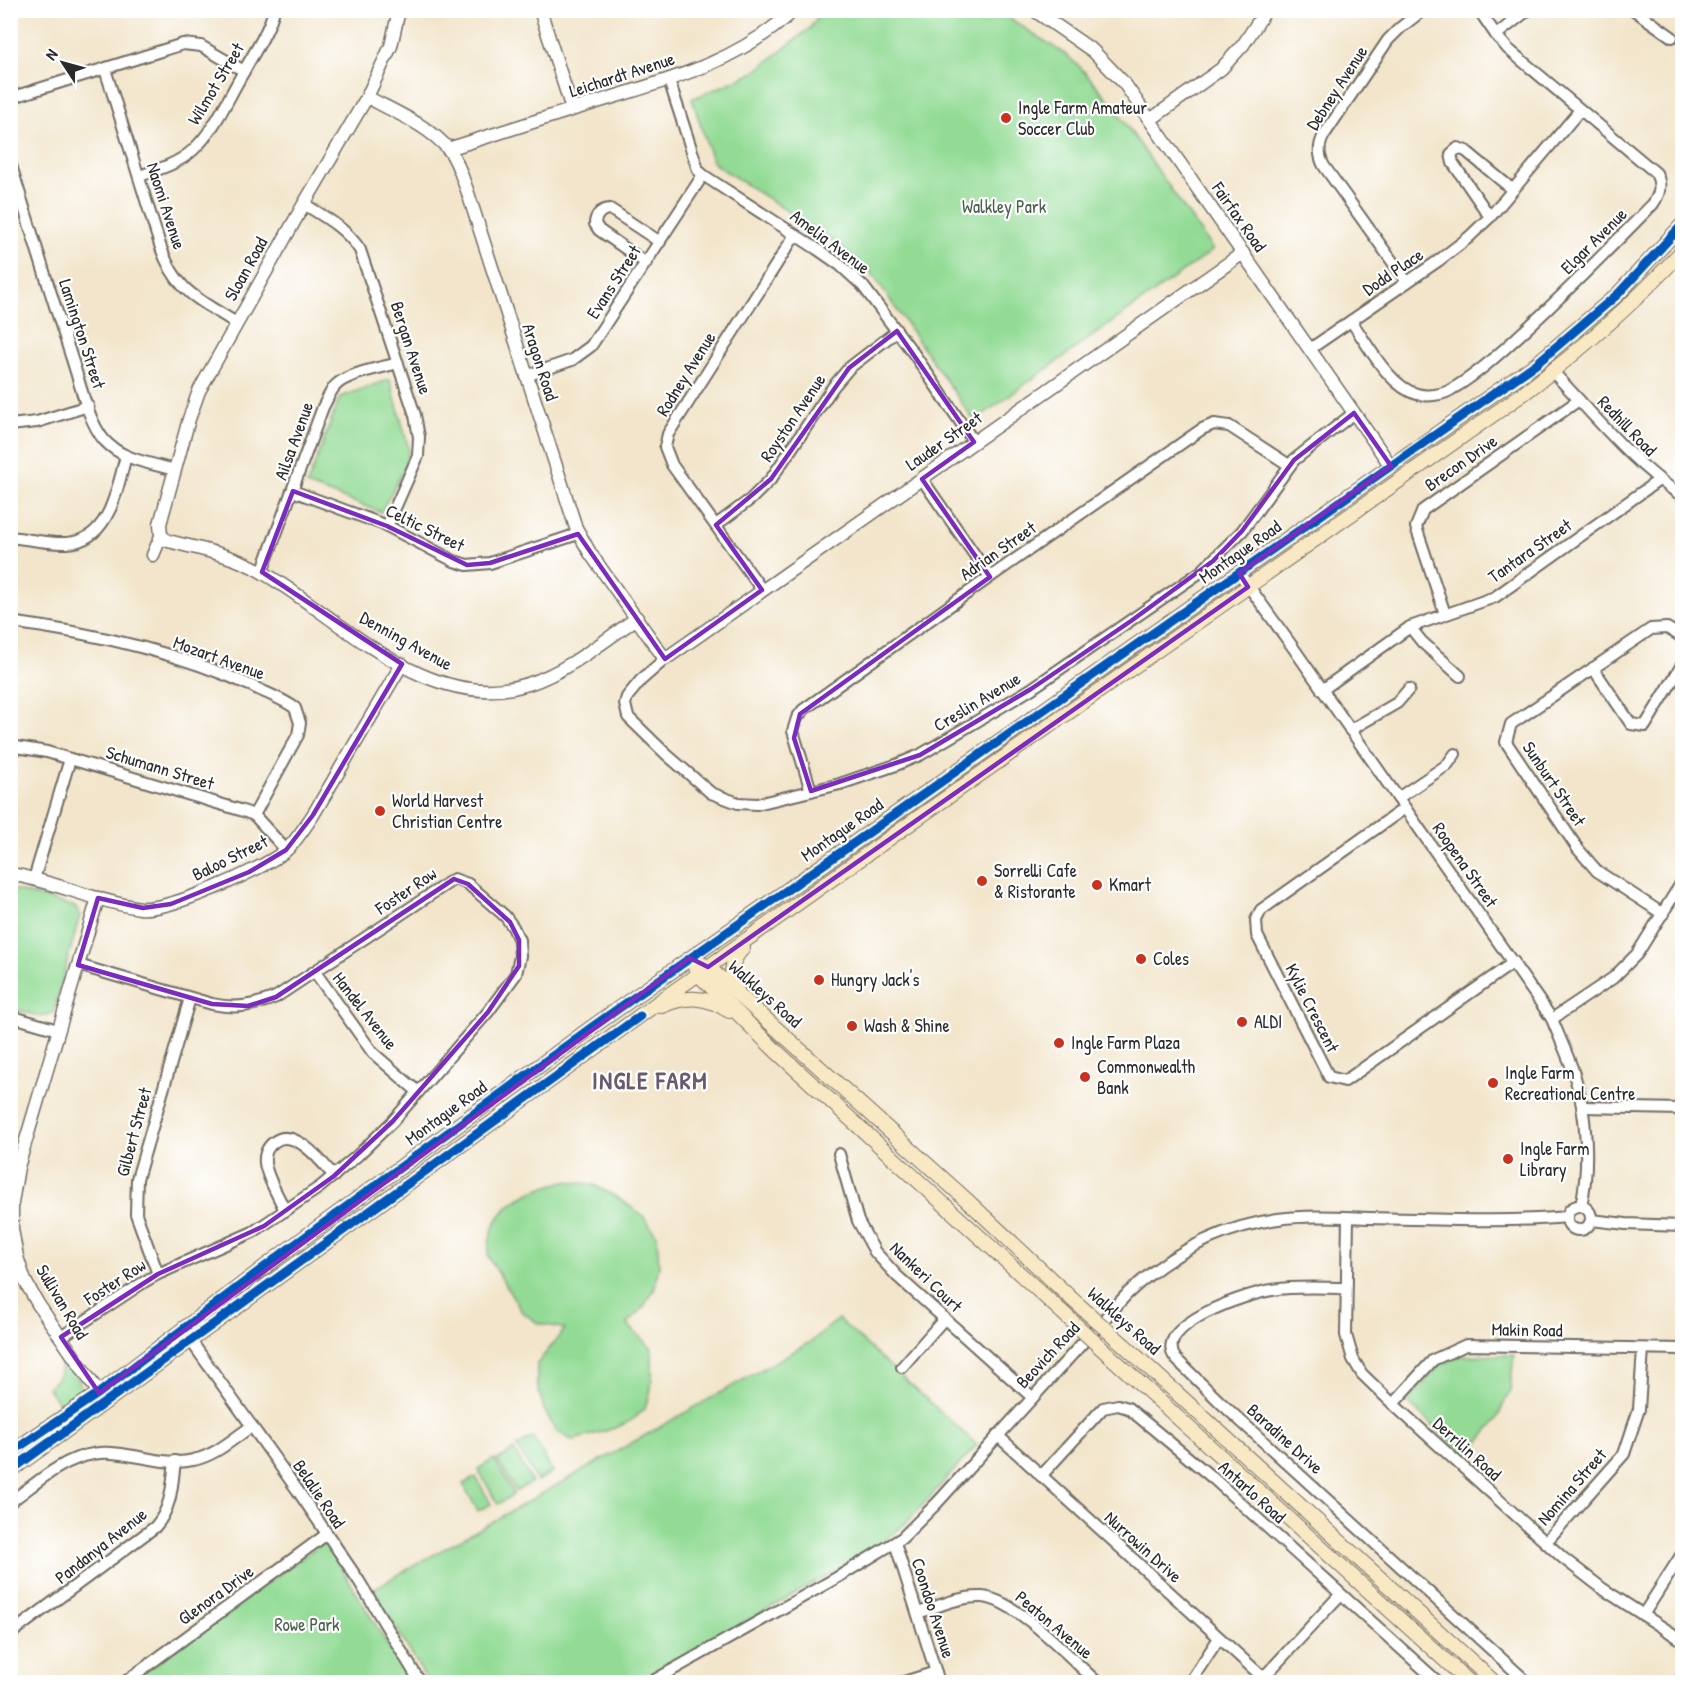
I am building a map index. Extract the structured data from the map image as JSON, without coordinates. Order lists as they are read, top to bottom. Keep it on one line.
{"streets":{"main road":["Montague Road","Walkleys Road"],"street":["Leichardt Avenue","Wilmot Street","Debney Avenue","Naomi Avenue","Fairfax Road","Elgar Avenue","Amelia Avenue","Sloan Road","Dodd Place","Evans Street","Lamington Street","Bergan Avenue","Aragon Road","Rodney Avenue","Royston Avenue","Redhill Road","Ailsa Avenue","Lauder Street","Brecon Drive","Celtic Street","Adrian Street","Tantara Street","Denning Avenue","Mozart Avenue","Creslin Avenue","Schumann Street","Sunburt Street","Baloo Street","Roopena Street","Foster Row","Kylie Crescent","Handel Avenue","Gilbert Street","Nankeri Court","Sullivan Road","Makin Road","Beovich Road","Baradine Drive","Derrilin Road","Nomina Street","Antarlo Road","Belalie Road","Pandanya Avenue","Nurrowin Drive","Glenora Drive","Coondoo Avenue","Peaton Avenue"]},"crossings":[["Leichardt Avenue","Aragon Road"],["Wilmot Street","Naomi Avenue"],["Debney Avenue","Dodd Place"],["Naomi Avenue","Sloan Road"],["Fairfax Road","Dodd Place"],["Fairfax Road","Lauder Street"],["Fairfax Road","Montague Road"],["Fairfax Road","Creslin Avenue"],["Elgar Avenue","Dodd Place"],["Amelia Avenue","Evans Street"],["Amelia Avenue","Rodney Avenue"],["Amelia Avenue","Royston Avenue"],["Amelia Avenue","Lauder Street"],["Sloan Road","Lamington Street"],["Sloan Road","Bergan Avenue"],["Sloan Road","Aragon Road"],["Sloan Road","Denning Avenue"],["Evans Street","Aragon Road"],["Bergan Avenue","Ailsa Avenue"],["Bergan Avenue","Celtic Street"],["Aragon Road","Lauder Street"],["Aragon Road","Celtic Street"],["Aragon Road","Denning Avenue"],["Aragon Road","Creslin Avenue"],["Rodney Avenue","Royston Avenue"],["Rodney Avenue","Lauder Street"],["Redhill Road","Brecon Drive"],["Redhill Road","Tantara Street"],["Redhill Road","Montague Road"],["Ailsa Avenue","Celtic Street"],["Ailsa Avenue","Denning Avenue"],["Lauder Street","Creslin Avenue"],["Brecon Drive","Tantara Street"],["Adrian Street","Creslin Avenue"],["Tantara Street","Roopena Street"],["Montague Road","Roopena Street"],["Montague Road","Walkleys Road"],["Montague Road","Sullivan Road"],["Montague Road","Belalie Road"],["Denning Avenue","Baloo Street"],["Mozart Avenue","Schumann Street"],["Schumann Street","Baloo Street"],["Baloo Street","Sullivan Road"],["Roopena Street","Kylie Crescent"],["Roopena Street","Beovich Road"],["Foster Row","Handel Avenue"],["Foster Row","Gilbert Street"],["Foster Row","Sullivan Road"],["Nankeri Court","Beovich Road"],["Makin Road","Derrilin Road"],["Makin Road","Nomina Street"],["Beovich Road","Derrilin Road"],["Beovich Road","Nurrowin Drive"],["Beovich Road","Coondoo Avenue"],["Baradine Drive","Derrilin Road"],["Derrilin Road","Nomina Street"],["Antarlo Road","Nurrowin Drive"],["Belalie Road","Glenora Drive"],["Coondoo Avenue","Peaton Avenue"]],"districts":["INGLE FARM"],"parks":["Walkley Park","Rowe Park"],"places":["Ingle Farm Amateur Soccer Club","World Harvest Christian Centre","Sorrelli Cafe & Ristorante","Kmart","Coles","Hungry Jack's","ALDI","Wash & Shine","Ingle Farm Plaza","Commonwealth Bank","Ingle Farm Recreational Centre","Ingle Farm Library"],"north":"top left"}
